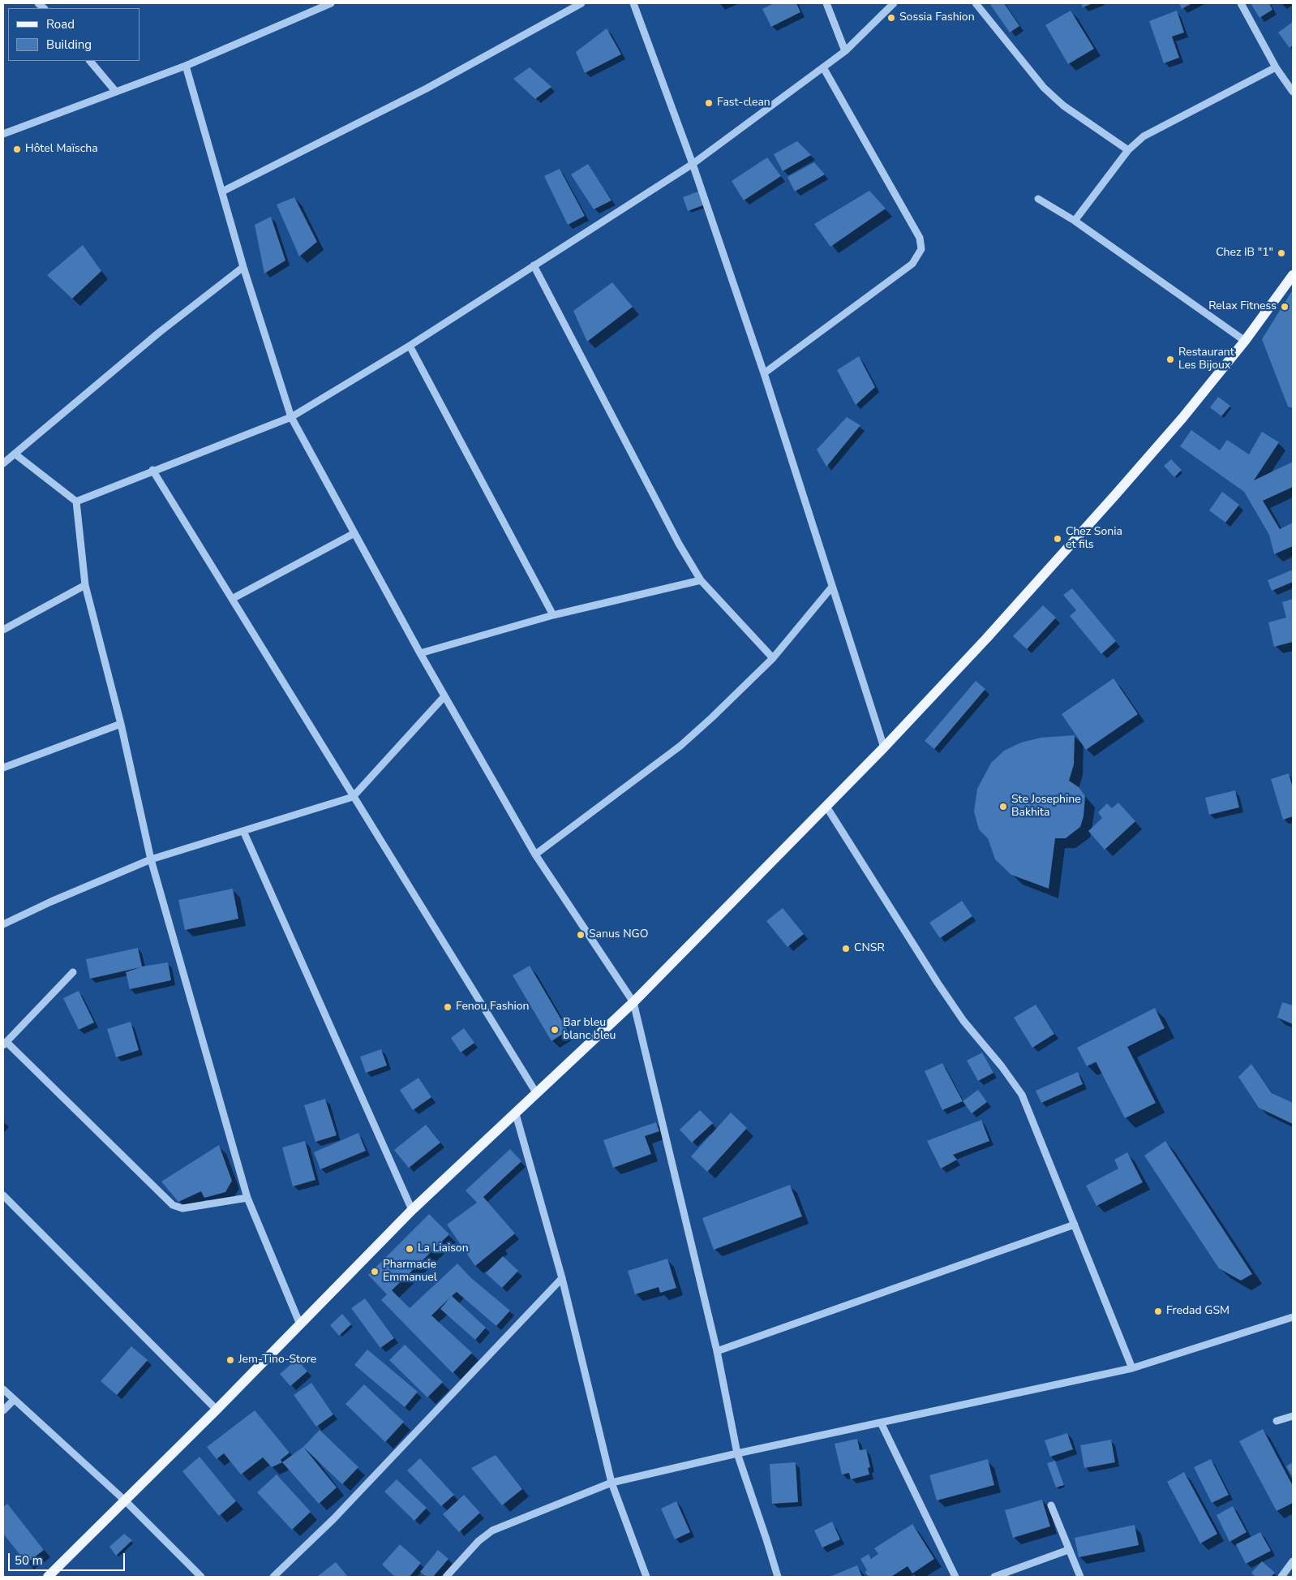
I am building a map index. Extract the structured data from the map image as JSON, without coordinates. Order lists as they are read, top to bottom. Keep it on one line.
{"places":["Sossia Fashion","Fast-clean","Hôtel Maïscha","Chez IB \"1\"","Relax Fitness","Restaurant Les Bijoux","Chez Sonia et fils","Ste Josephine Bakhita","Sanus NGO","CNSR","Fenou Fashion","Bar bleu blanc bleu","La Liaison","Pharmacie Emmanuel","Fredad GSM","Jem-Tino-Store"],"legend":["Road","Building"],"scale_bar":"50 m"}
